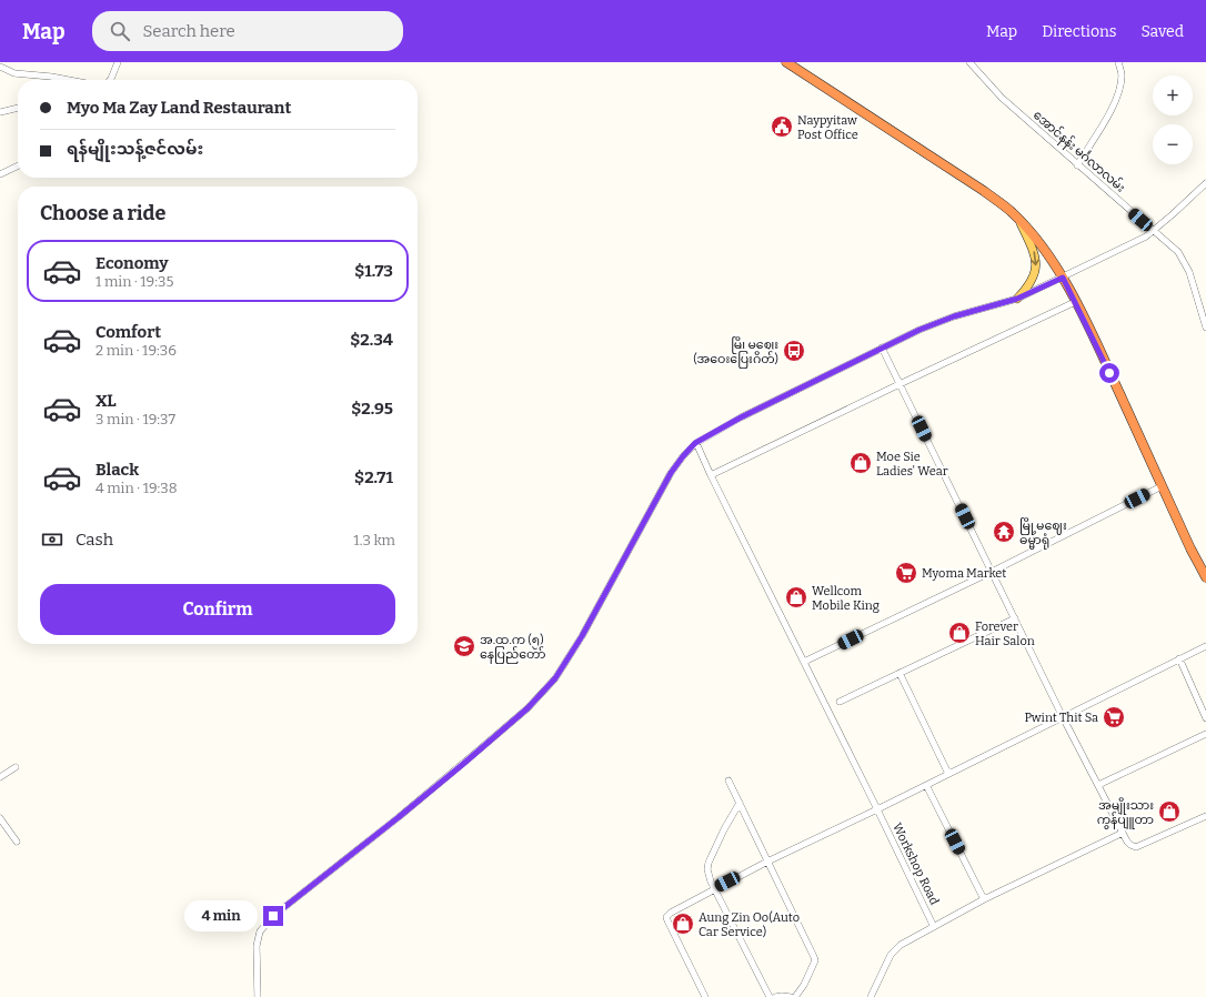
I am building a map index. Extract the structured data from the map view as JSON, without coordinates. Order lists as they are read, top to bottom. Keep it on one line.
{"streets":{"street":["အောင်နန်း မင်္ဂလာလမ်း","Workshop Road"]},"places":{"public building":["Naypyitaw Post Office"],"bus stop":["မြို့မဈေး (အဝေးပြေးဂိတ်)"],"shop":["Moe Sie Ladies' Wear","Wellcom Mobile King","Forever Hair Salon","အမျိုးသား ကွန်ပျူတာ","Aung Zin Oo(Auto Car Service)"],"temple":["မြို့မဈေး ဓမ္မာရုံ"],"supermarket":["Myoma Market","Pwint Thit Sa"],"school or university":["အ.ထ.က (၅) နေပြည်တော်"]},"page":{"header":"Map","search":"Search here","nav":["Map","Directions","Saved"],"map_buttons":["+","−"],"banner":["Myo Ma Zay Land Restaurant","ရန်မျိုးသန့်ဇင်လမ်း"],"heading":"Choose a ride","list":[{"name":"Economy","note":"1 min · 19:35","value":"$1.73"},{"name":"Comfort","note":"2 min · 19:36","value":"$2.34"},{"name":"XL","note":"3 min · 19:37","value":"$2.95"},{"name":"Black","note":"4 min · 19:38","value":"$2.71"}],"pay":["Cash","1.3 km"],"buttons":"Confirm","bubble":"4 min"}}
